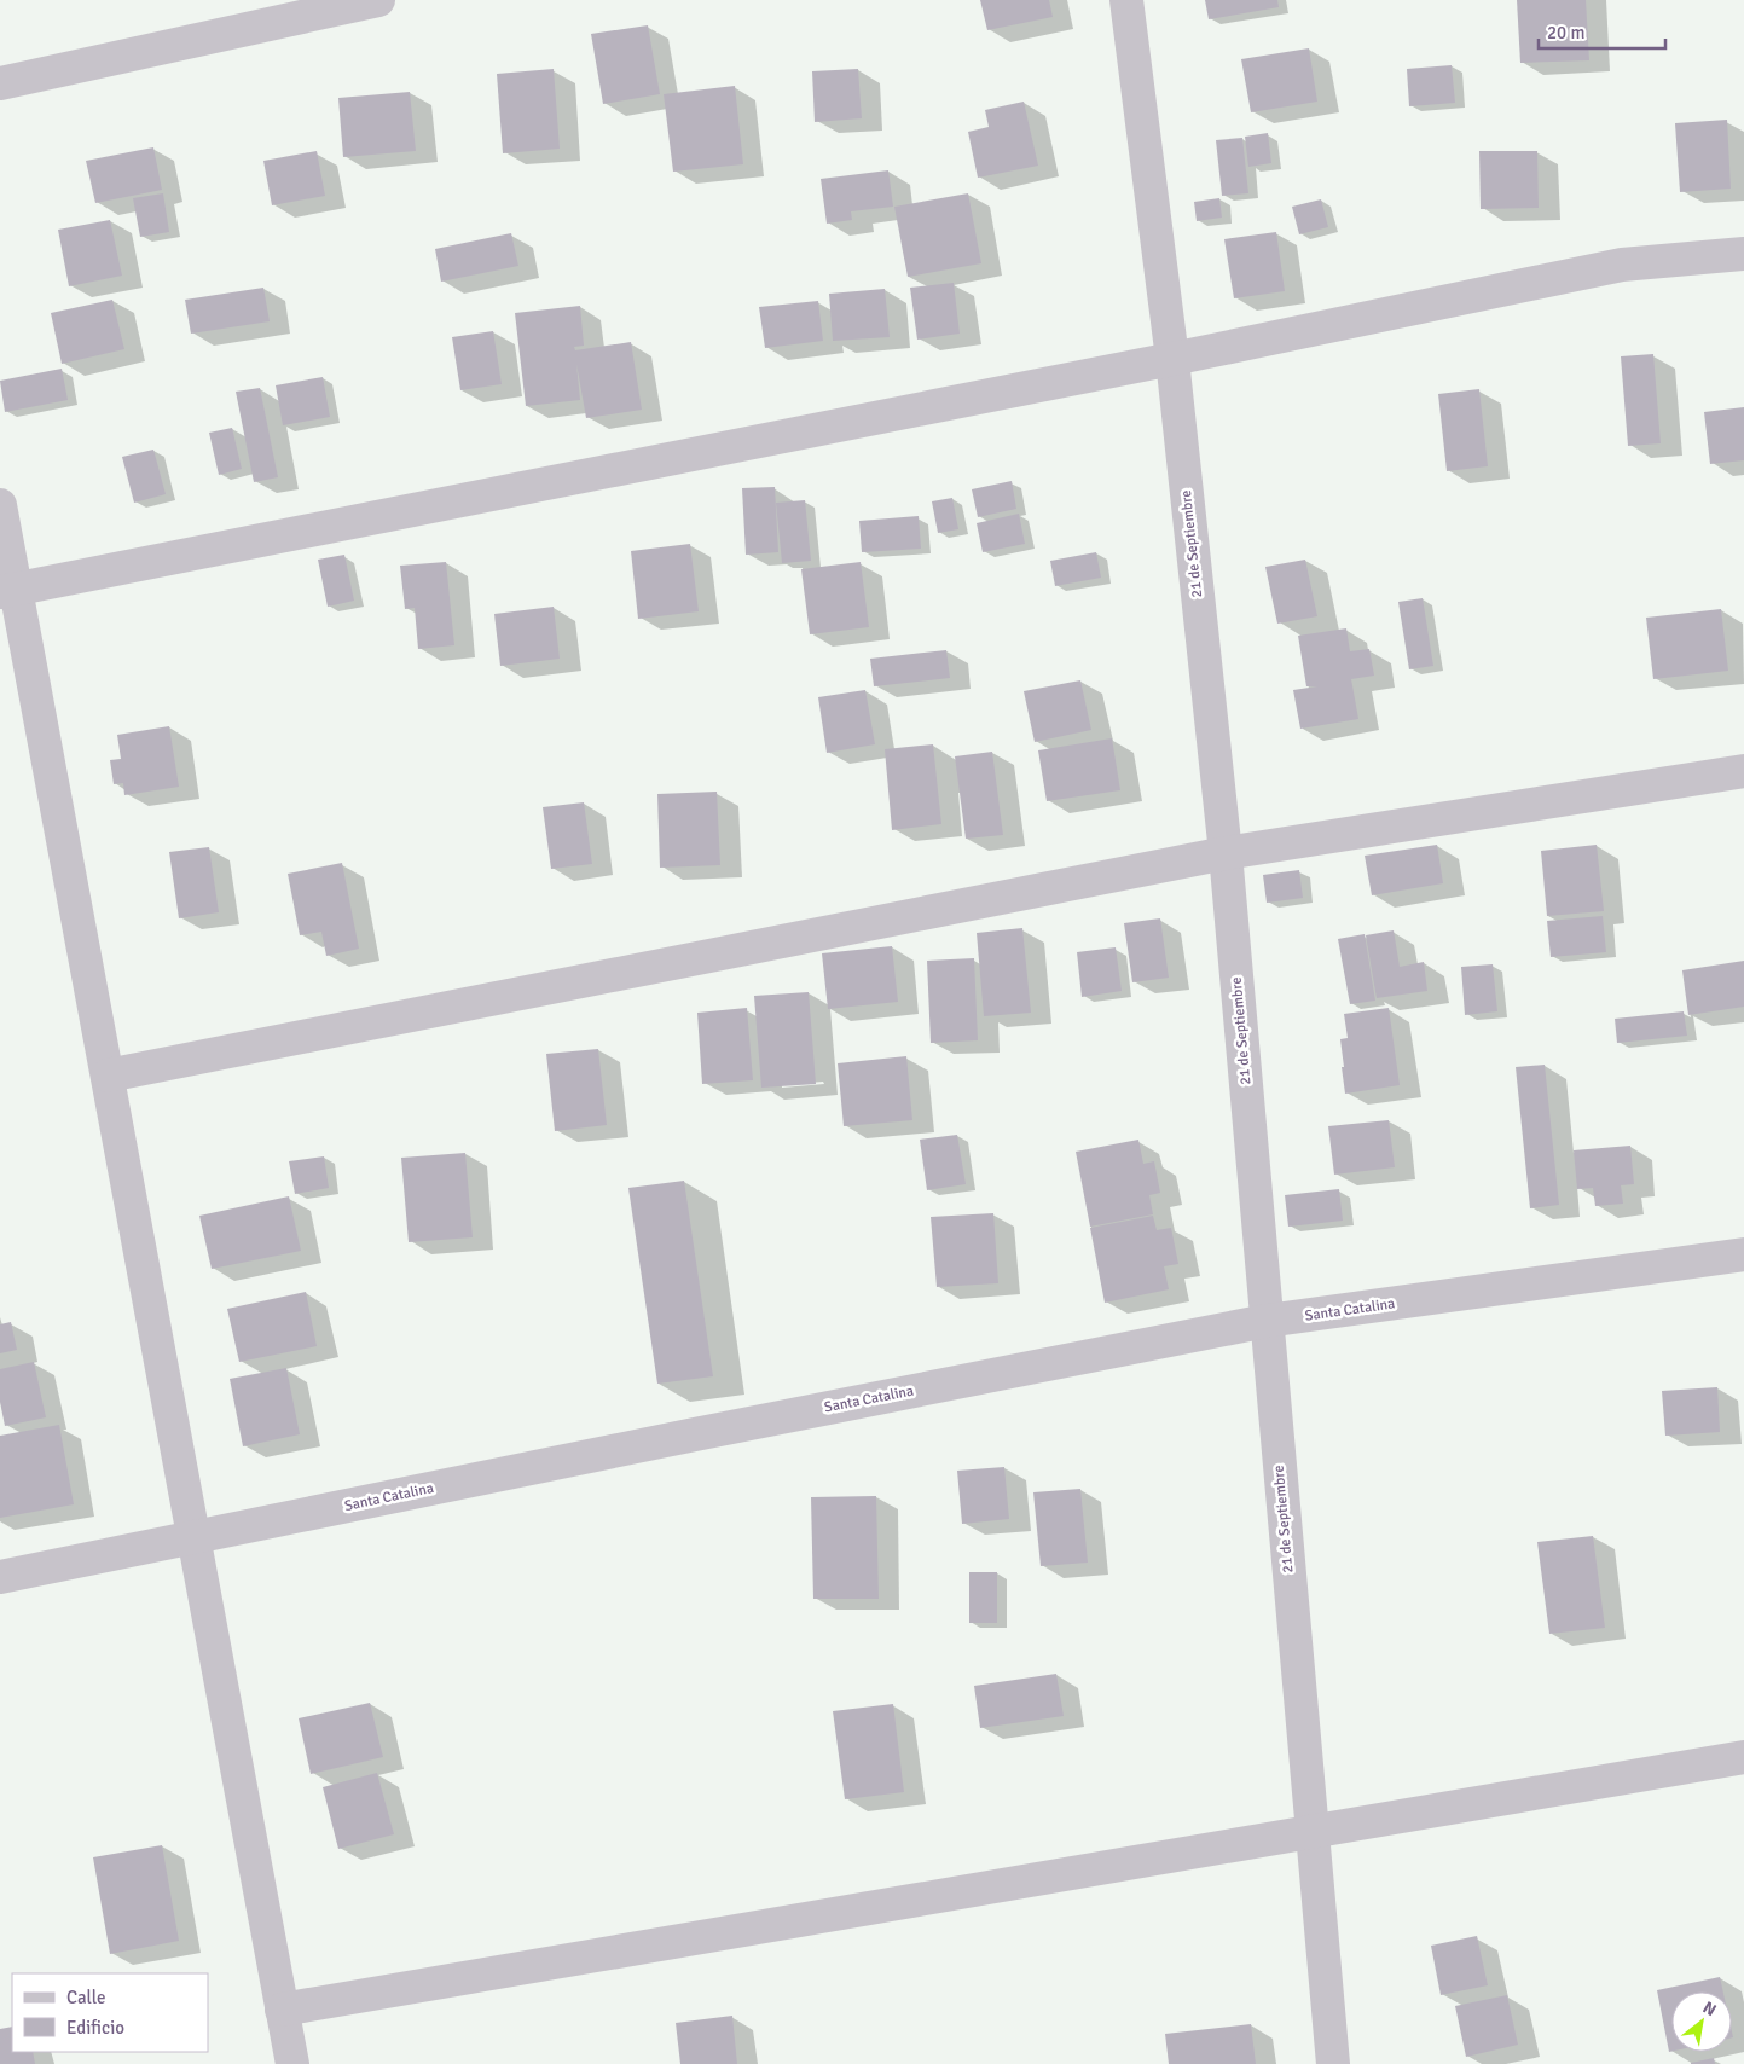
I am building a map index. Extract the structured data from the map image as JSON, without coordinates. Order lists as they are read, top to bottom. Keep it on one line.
{"streets":{"street":["21 de Septiembre","Santa Catalina"]},"crossings":[["21 de Septiembre","Santa Catalina"]],"legend":["Calle","Edificio"],"scale_bar":"20 m","north":"top right"}
